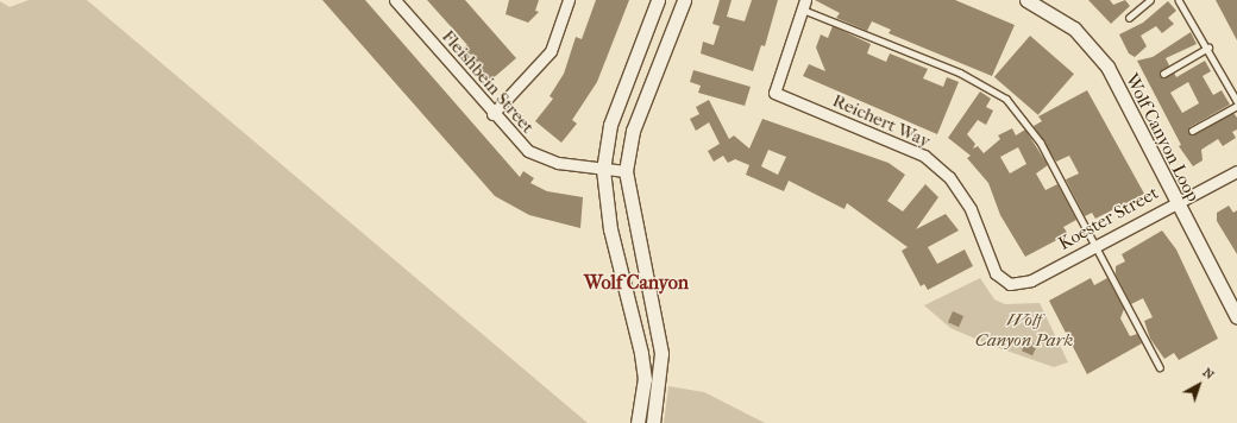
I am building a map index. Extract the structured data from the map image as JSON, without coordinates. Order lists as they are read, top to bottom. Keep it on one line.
{"streets":{"street":["Fleishbein Street","Reichert Way","Wolf Canyon Loop","Koester Street"]},"crossings":[["Reichert Way","Koester Street"],["Wolf Canyon Loop","Koester Street"]],"districts":["Wolf Canyon"],"parks":["Wolf Canyon Park"],"north":"top right"}
